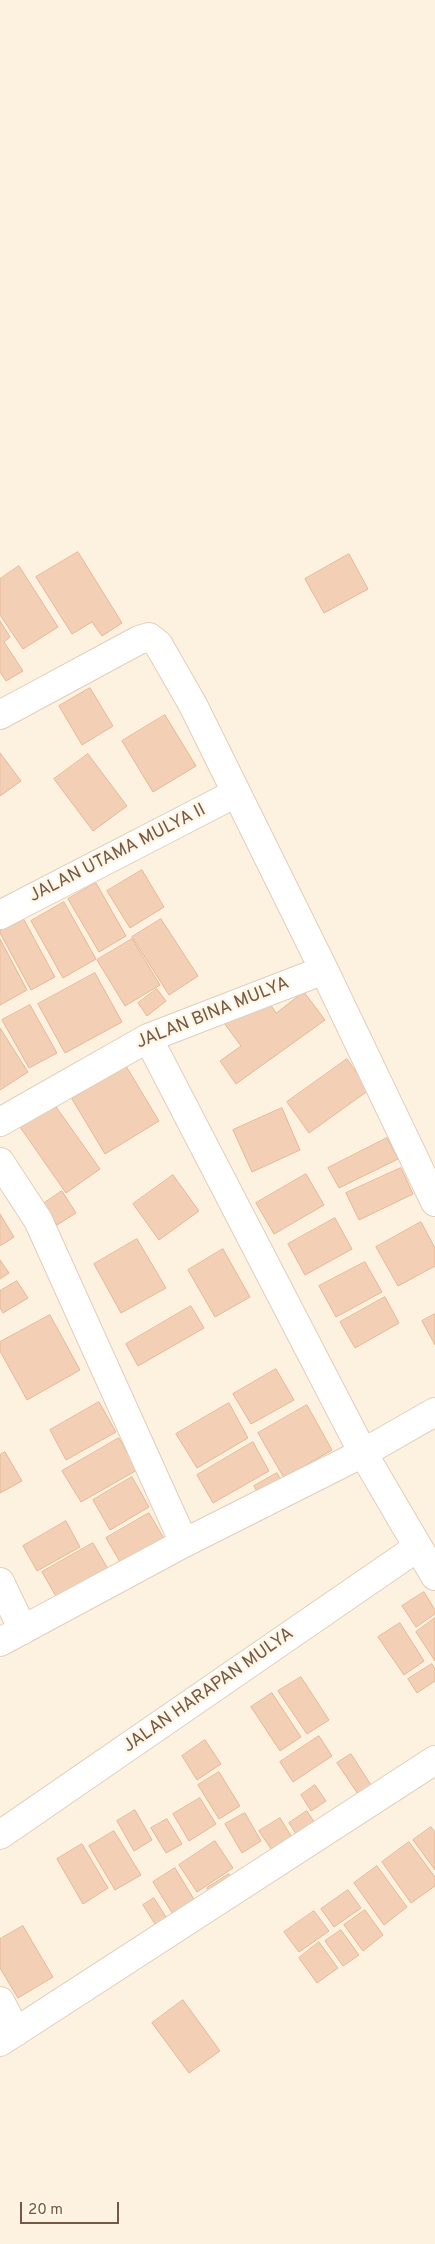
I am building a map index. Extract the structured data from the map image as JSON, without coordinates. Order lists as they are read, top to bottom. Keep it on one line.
{"streets":{"street":["JALAN UTAMA MULYA II","JALAN BINA MULYA","JALAN HARAPAN MULYA"]},"scale_bar":"20 m"}
